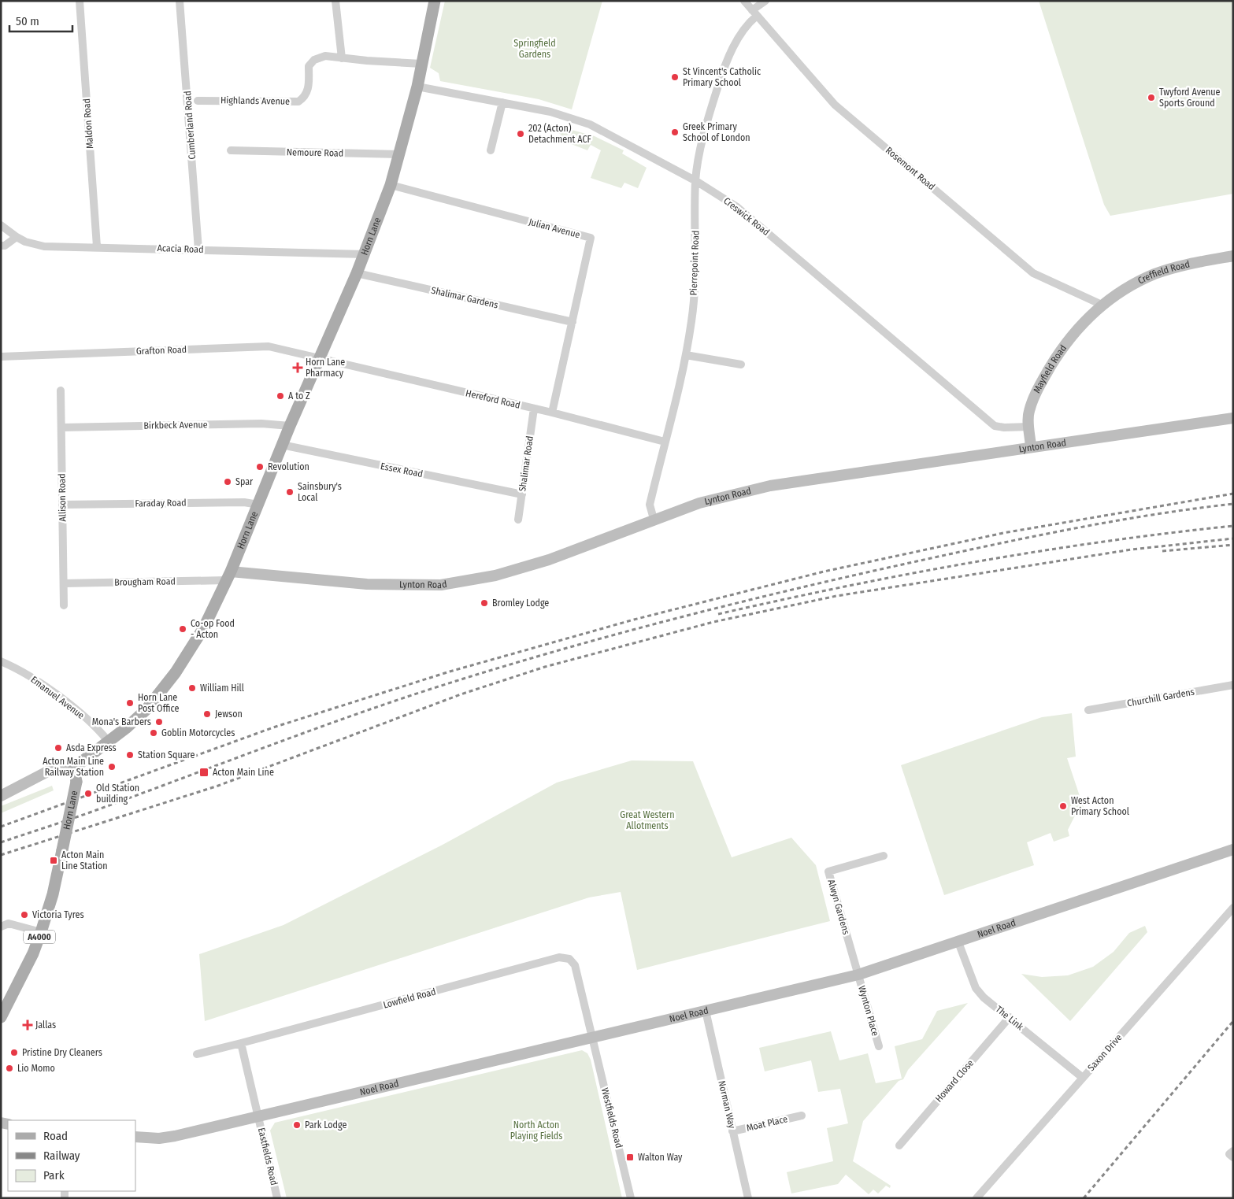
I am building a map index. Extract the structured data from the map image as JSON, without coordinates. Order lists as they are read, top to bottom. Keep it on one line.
{"streets":{"main road":["Horn Lane","A4000"],"street":["Highlands Avenue","Maldon Road","Cumberland Road","Nemoure Road","Rosemont Road","Creswick Road","Julian Avenue","Acacia Road","Pierrepoint Road","Creffield Road","Shalimar Gardens","Grafton Road","Mayfield Road","Hereford Road","Birkbeck Avenue","Lynton Road","Shalimar Road","Essex Road","Allison Road","Faraday Road","Brougham Road","Emanuel Avenue","Churchill Gardens","Alwyn Gardens","Noel Road","Lowfield Road","Wynton Place","The Link","Saxon Drive","Howard Close","Norman Way","Westfields Road","Moat Place","Eastfields Road"]},"crossings":[["Highlands Avenue","Horn Lane"],["Maldon Road","Acacia Road"],["Cumberland Road","Acacia Road"],["Nemoure Road","Horn Lane"],["Rosemont Road","Pierrepoint Road"],["Rosemont Road","Creffield Road"],["Rosemont Road","Mayfield Road"],["Creswick Road","Horn Lane"],["Creswick Road","Pierrepoint Road"],["Creswick Road","Mayfield Road"],["Julian Avenue","Horn Lane"],["Julian Avenue","Shalimar Gardens"],["Julian Avenue","Hereford Road"],["Horn Lane","Acacia Road"],["Horn Lane","Shalimar Gardens"],["Horn Lane","Grafton Road"],["Horn Lane","Hereford Road"],["Horn Lane","Birkbeck Avenue"],["Horn Lane","Lynton Road"],["Horn Lane","Essex Road"],["Horn Lane","Faraday Road"],["Horn Lane","Brougham Road"],["Horn Lane","Emanuel Avenue"],["Pierrepoint Road","Hereford Road"],["Pierrepoint Road","Lynton Road"],["Creffield Road","Mayfield Road"],["Grafton Road","Hereford Road"],["Mayfield Road","Lynton Road"],["Hereford Road","Shalimar Road"],["Birkbeck Avenue","Allison Road"],["Lynton Road","Brougham Road"],["Shalimar Road","Essex Road"],["Allison Road","Faraday Road"],["Allison Road","Brougham Road"],["Alwyn Gardens","Noel Road"],["Alwyn Gardens","Wynton Place"],["Noel Road","Lowfield Road"],["Noel Road","Wynton Place"],["Noel Road","The Link"],["Noel Road","Norman Way"],["Noel Road","Westfields Road"],["Noel Road","Eastfields Road"],["Lowfield Road","Westfields Road"],["The Link","Saxon Drive"],["The Link","Howard Close"],["Norman Way","Moat Place"]],"parks":["Springfield Gardens","Great Western Allotments","North Acton Playing Fields"],"places":{"other":["St Vincent's Catholic Primary School","Twyford Avenue Sports Ground","Greek Primary School of London","202 (Acton) Detachment ACF","A to Z","Revolution","Spar","Sainsbury's Local","Bromley Lodge","Co-op Food - Acton","William Hill","Horn Lane Post Office","Jewson","Mona's Barbers","Goblin Motorcycles","Asda Express","Station Square","Acton Main Line Railway Station","Old Station building","West Acton Primary School","Victoria Tyres","Pristine Dry Cleaners","Lio Momo","Park Lodge"],"health":["Horn Lane Pharmacy","Jallas"],"transit":["Acton Main Line","Acton Main Line Station","Walton Way"]},"legend":["Road","Railway","Park"],"scale_bar":"50 m"}
